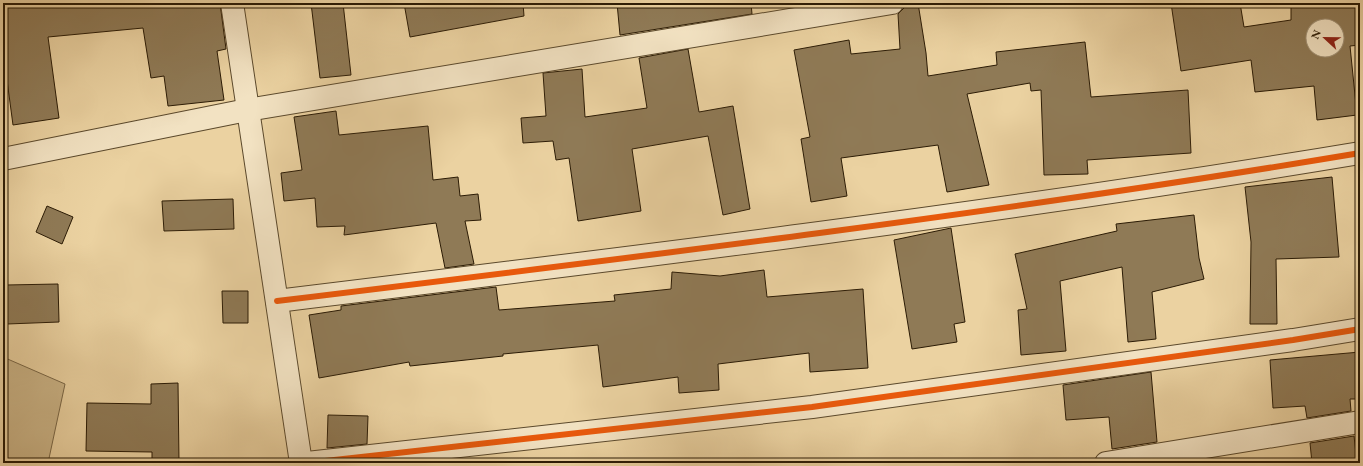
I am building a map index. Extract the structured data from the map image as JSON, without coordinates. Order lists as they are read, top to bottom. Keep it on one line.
{"north":"left"}
